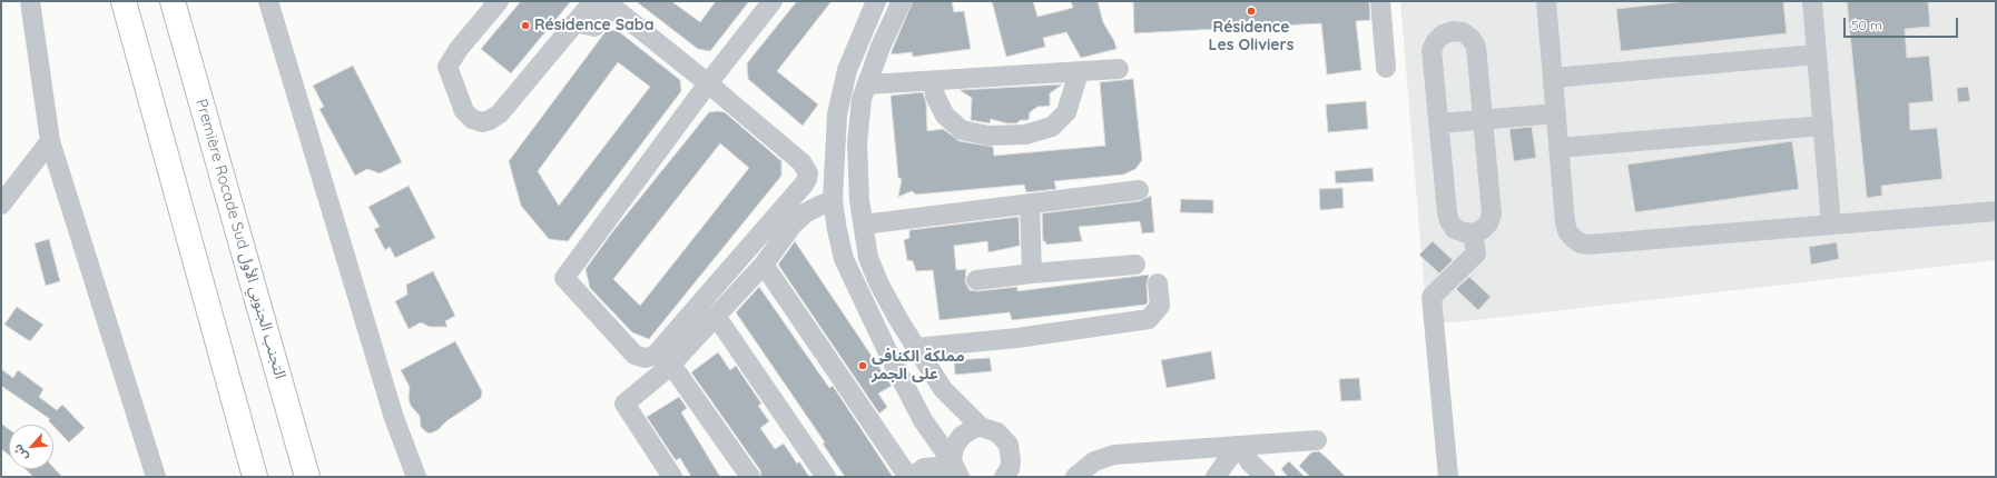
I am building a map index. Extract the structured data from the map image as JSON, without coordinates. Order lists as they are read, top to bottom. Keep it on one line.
{"streets":{"highway":["Première Rocade Sud التجنب الجنوبي الأول"]},"places":["Résidence Les Oliviers","Résidence Saba","مملكة الكنافى على الجمر"],"scale_bar":"50 m","north":"bottom left"}
